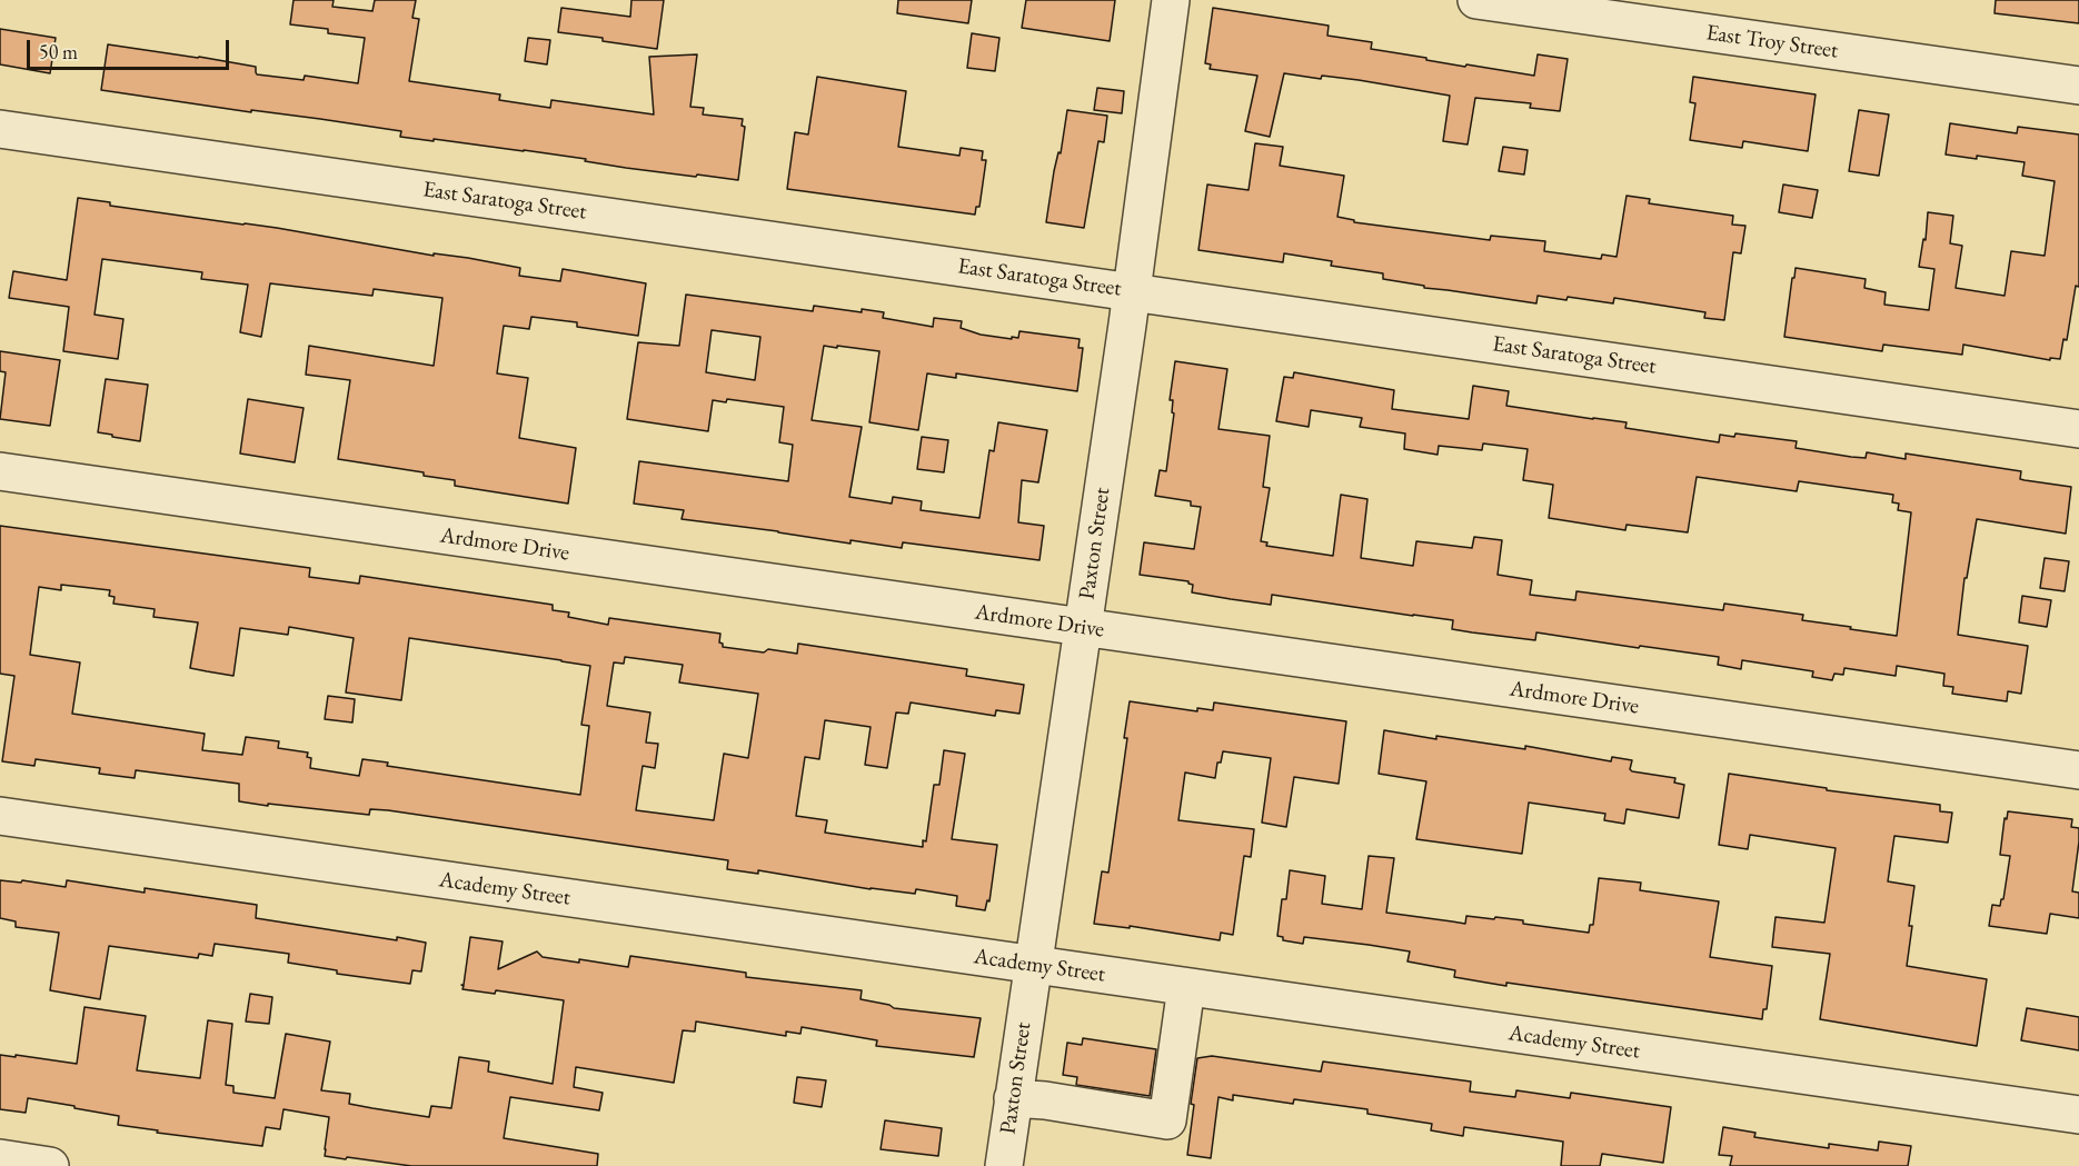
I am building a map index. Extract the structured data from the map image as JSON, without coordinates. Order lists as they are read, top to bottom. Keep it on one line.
{"streets":{"street":["East Troy Street","East Saratoga Street","Paxton Street","Ardmore Drive","Academy Street"]},"crossings":[["East Saratoga Street","Paxton Street"],["Paxton Street","Ardmore Drive"],["Paxton Street","Academy Street"]],"scale_bar":"50 m"}
